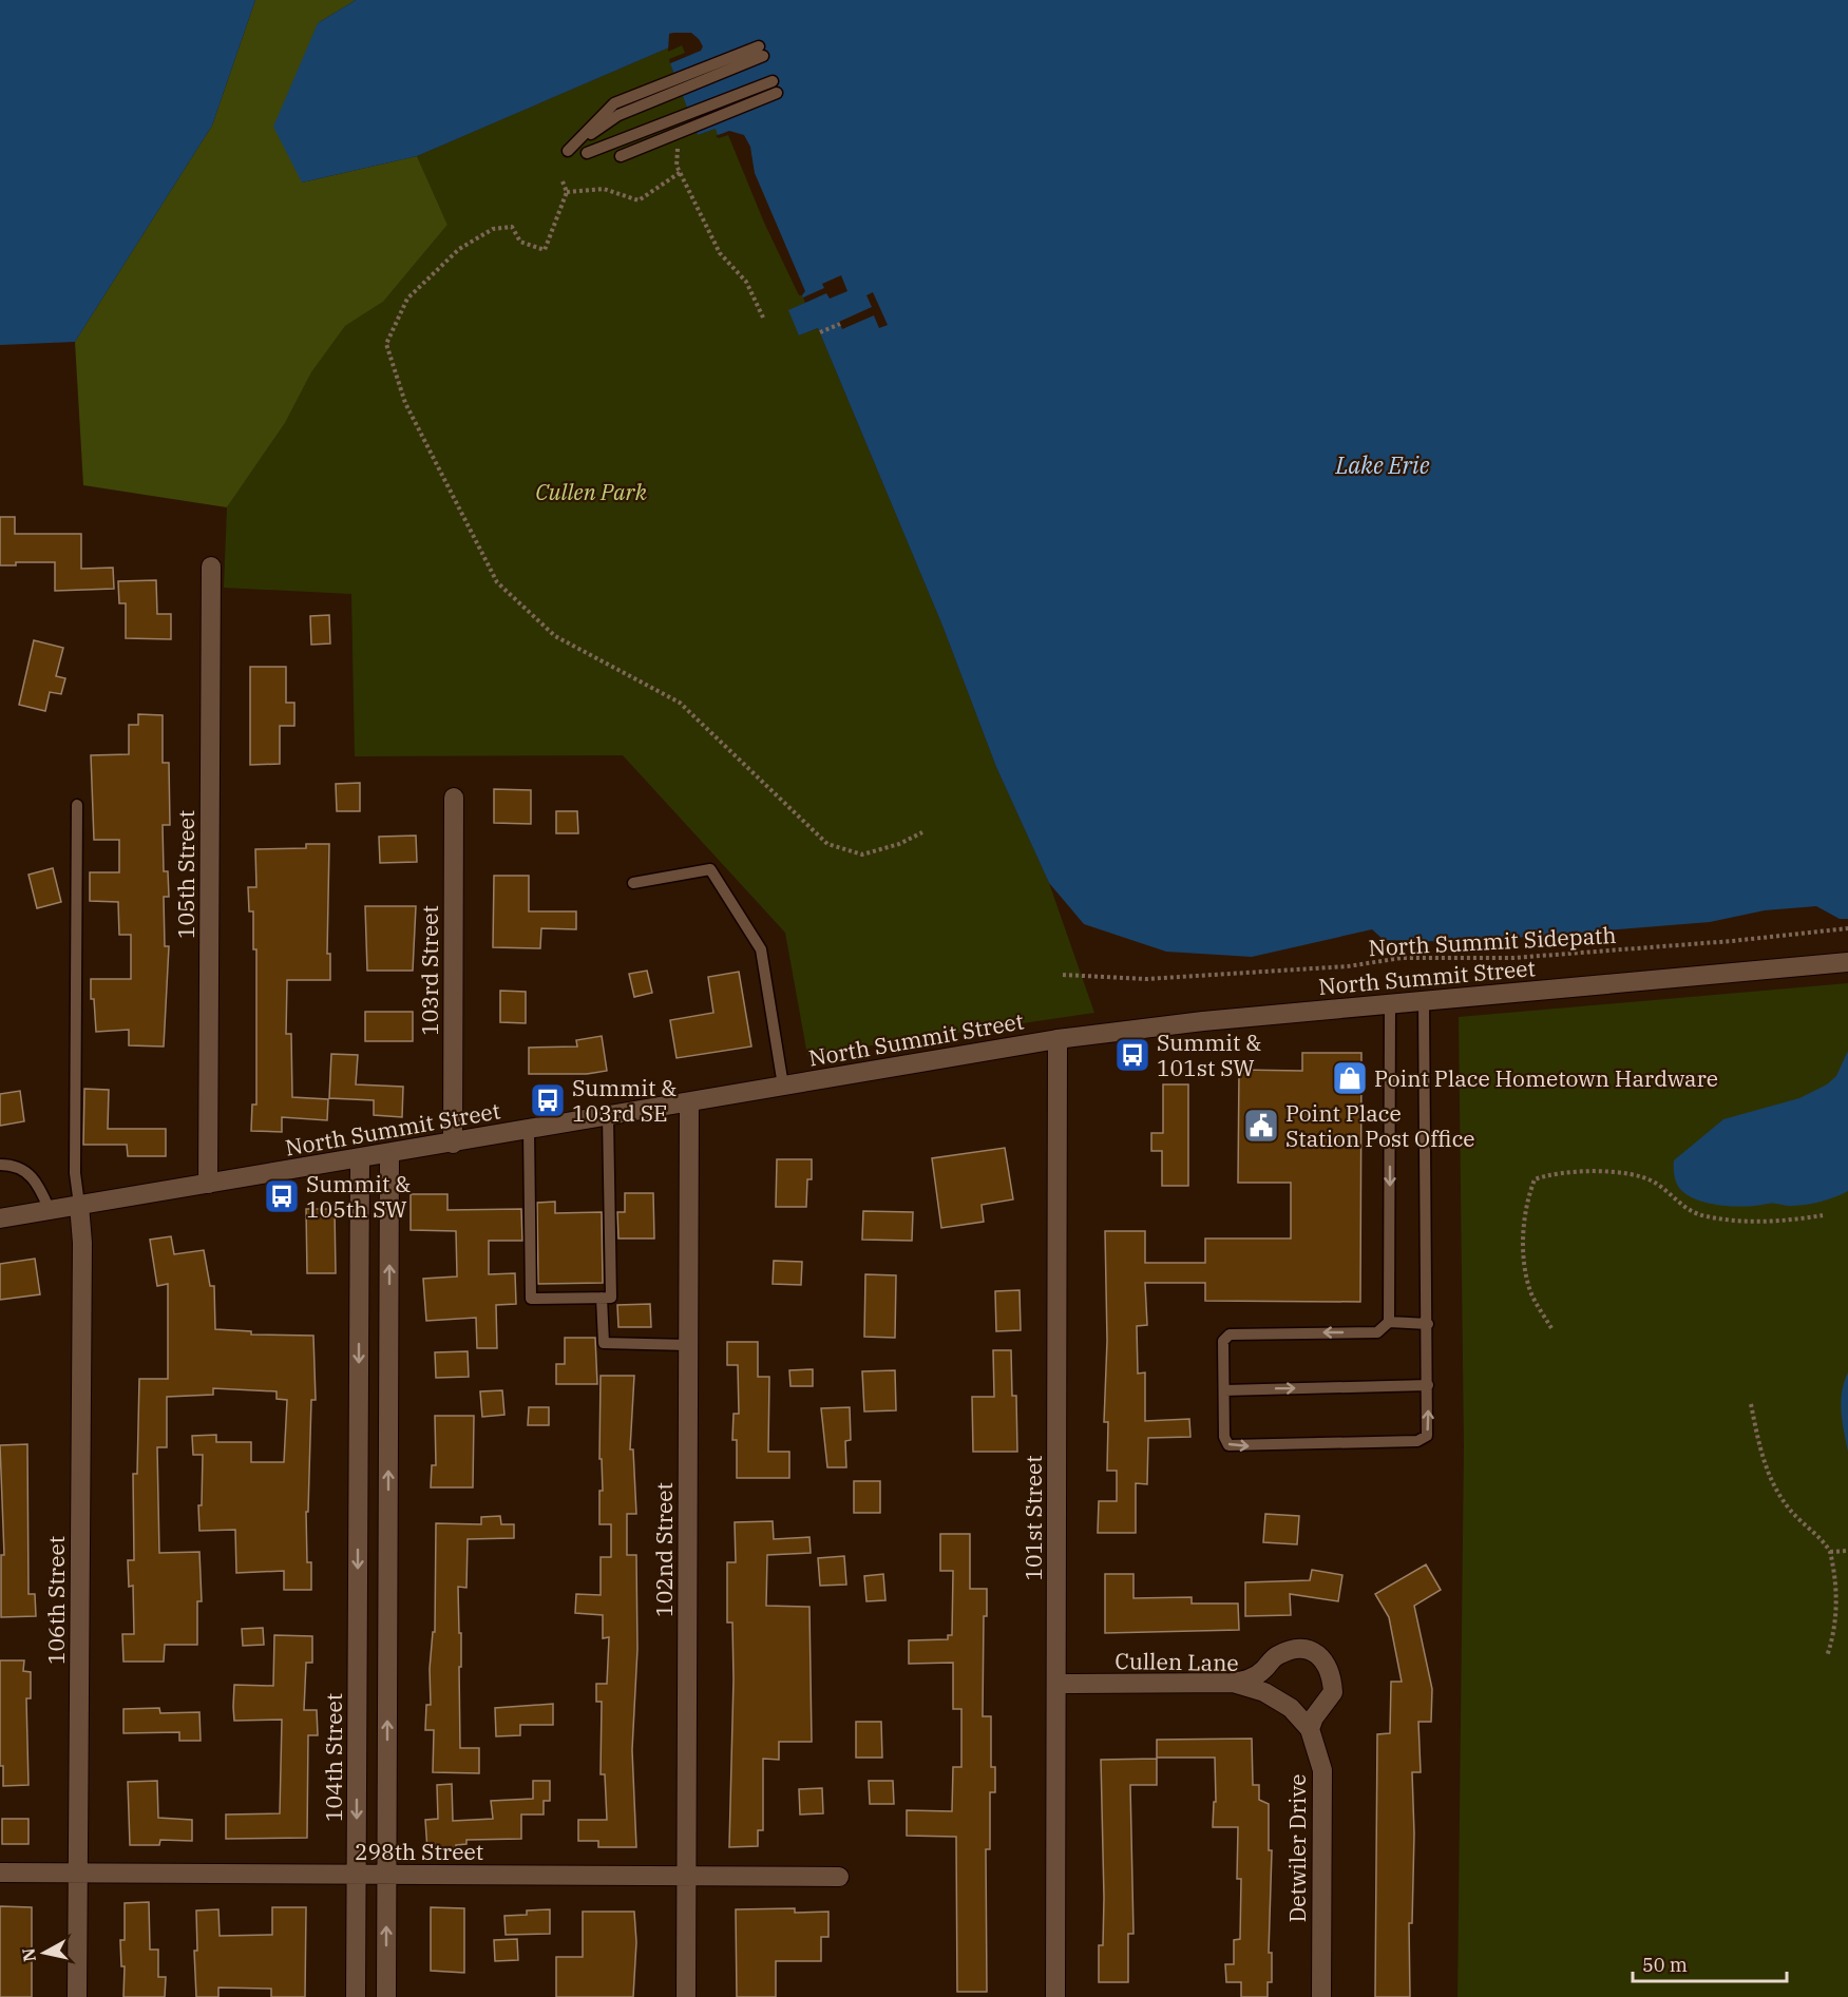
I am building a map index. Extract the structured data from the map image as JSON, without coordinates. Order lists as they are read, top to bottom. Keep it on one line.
{"streets":{"street":["105th Street","103rd Street","North Summit Street","101st Street","102nd Street","106th Street","Cullen Lane","104th Street","Detwiler Drive","298th Street"],"path":["North Summit Sidepath"]},"crossings":[["105th Street","North Summit Street"],["103rd Street","North Summit Street"],["North Summit Street","101st Street"],["North Summit Street","102nd Street"],["North Summit Street","106th Street"],["North Summit Street","104th Street"],["101st Street","Cullen Lane"],["102nd Street","298th Street"],["106th Street","298th Street"],["Cullen Lane","Detwiler Drive"],["104th Street","298th Street"]],"water":["Lake Erie"],"parks":["Cullen Park"],"places":{"bus stop":["Summit & 101st SW","Summit & 103rd SE","Summit & 105th SW"],"shop":["Point Place Hometown Hardware"],"public building":["Point Place Station Post Office"]},"scale_bar":"50 m","north":"left"}
